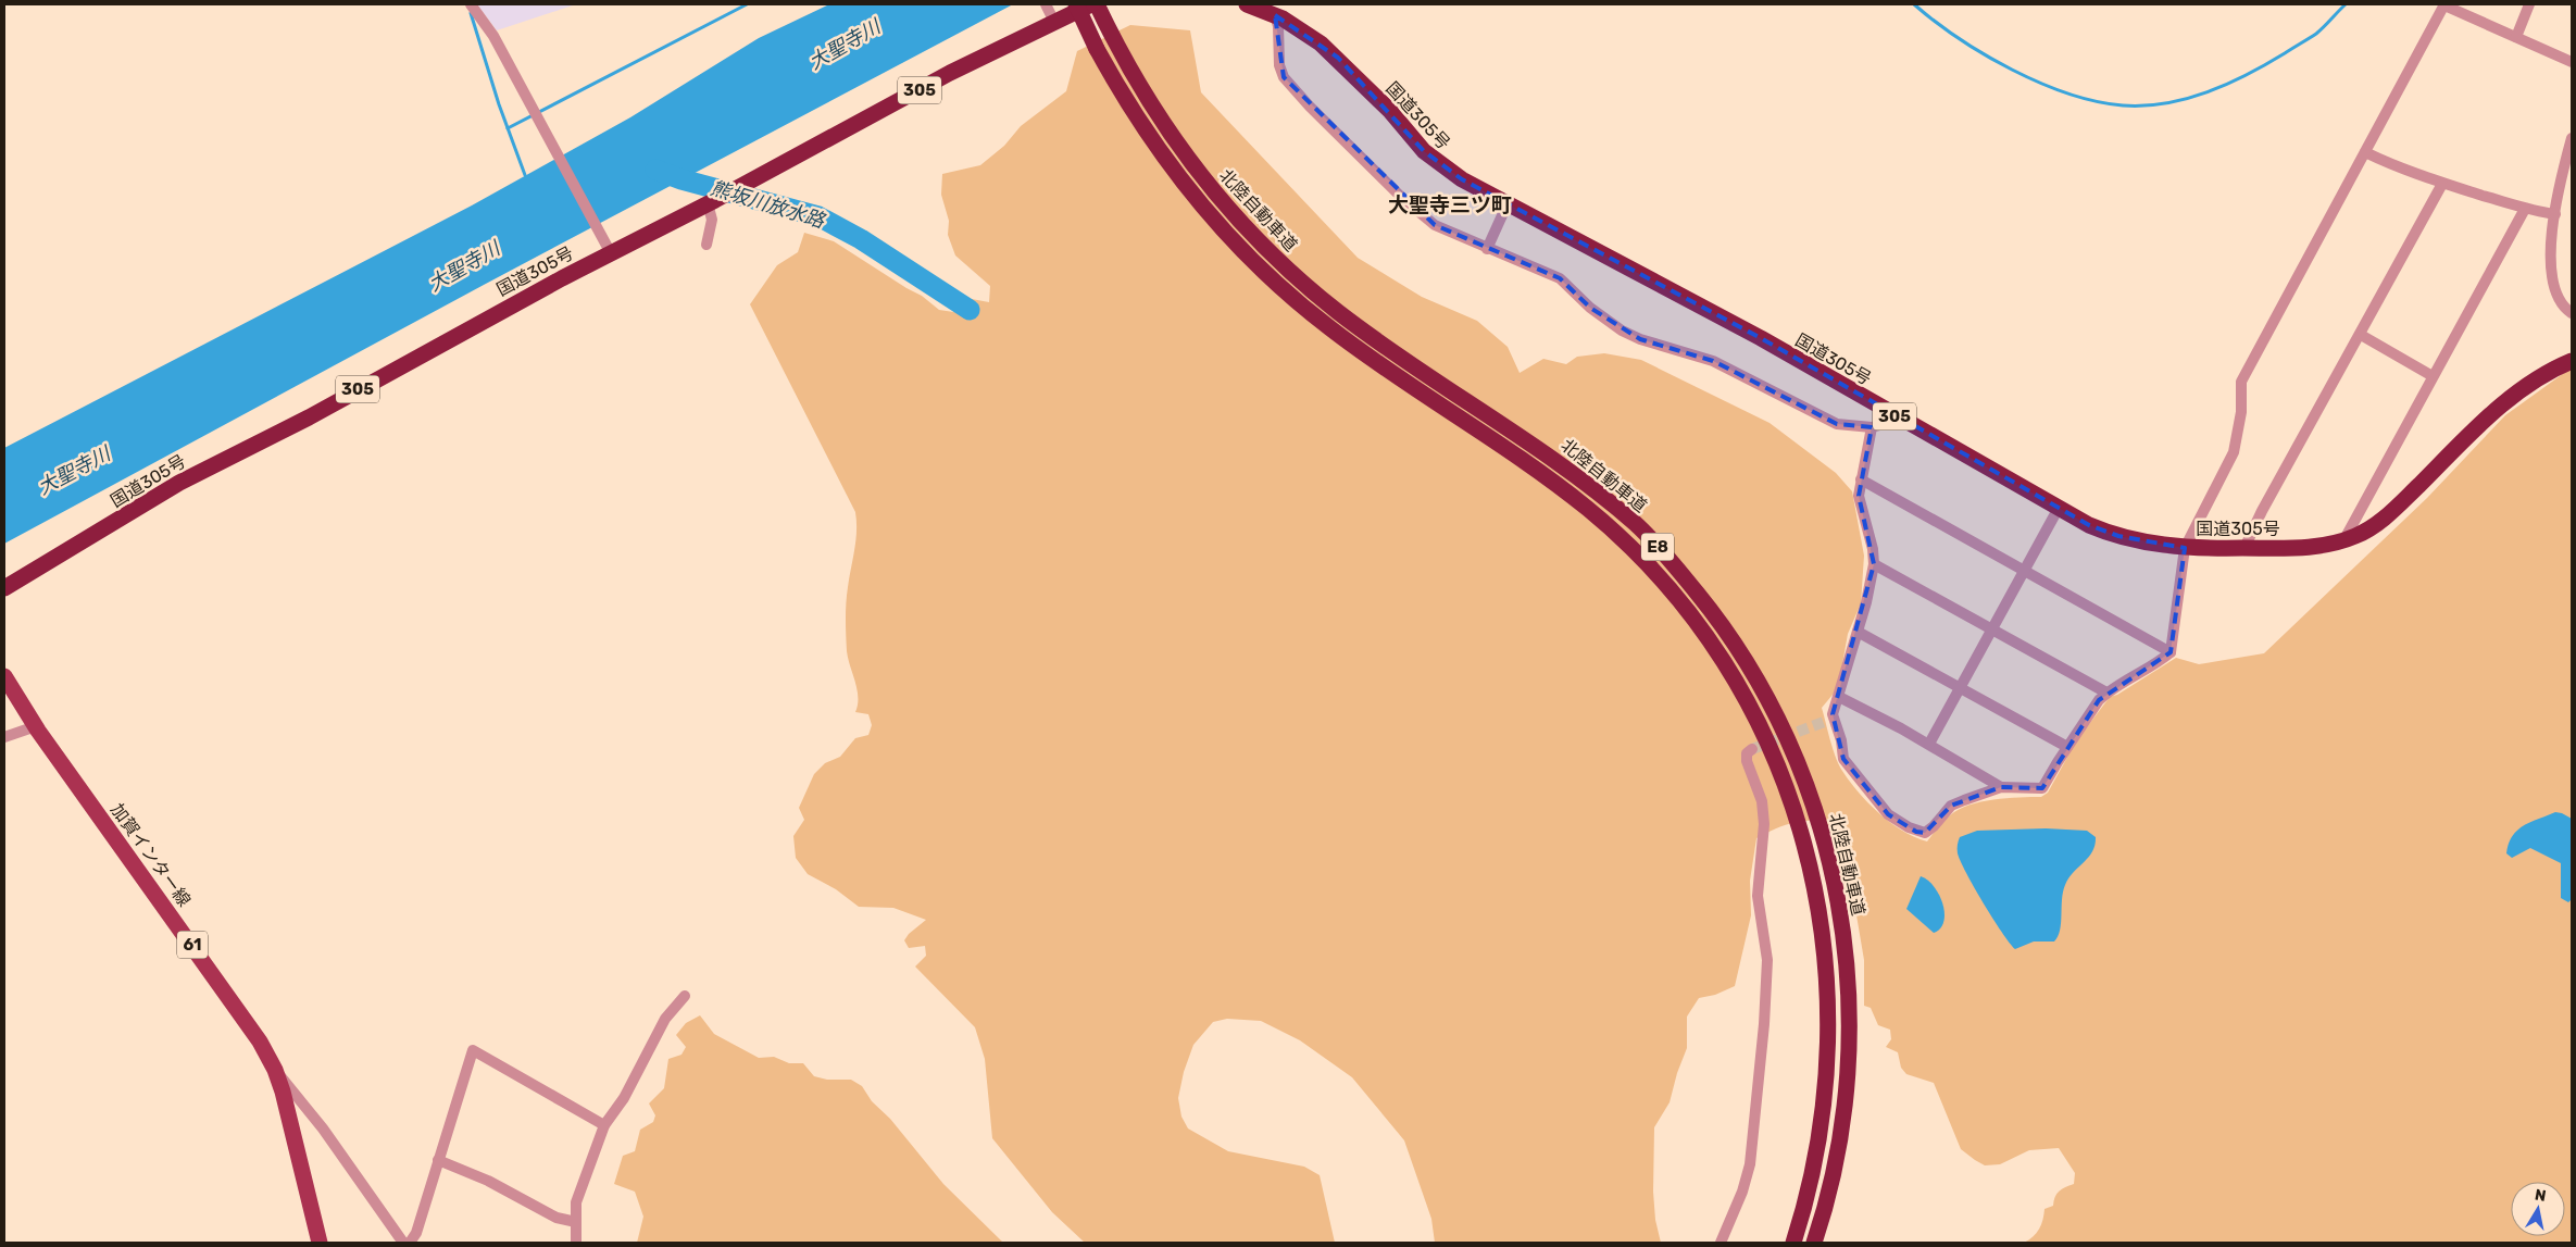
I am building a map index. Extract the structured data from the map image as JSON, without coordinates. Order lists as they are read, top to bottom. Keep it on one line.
{"streets":{"highway":["305","国道305号","北陸自動車道","E8"],"main road":["加賀インター線","61"]},"crossings":[["国道305号","北陸自動車道"]],"districts":["大聖寺三ツ町"],"water":["大聖寺川","熊坂川放水路"],"north":"top"}
